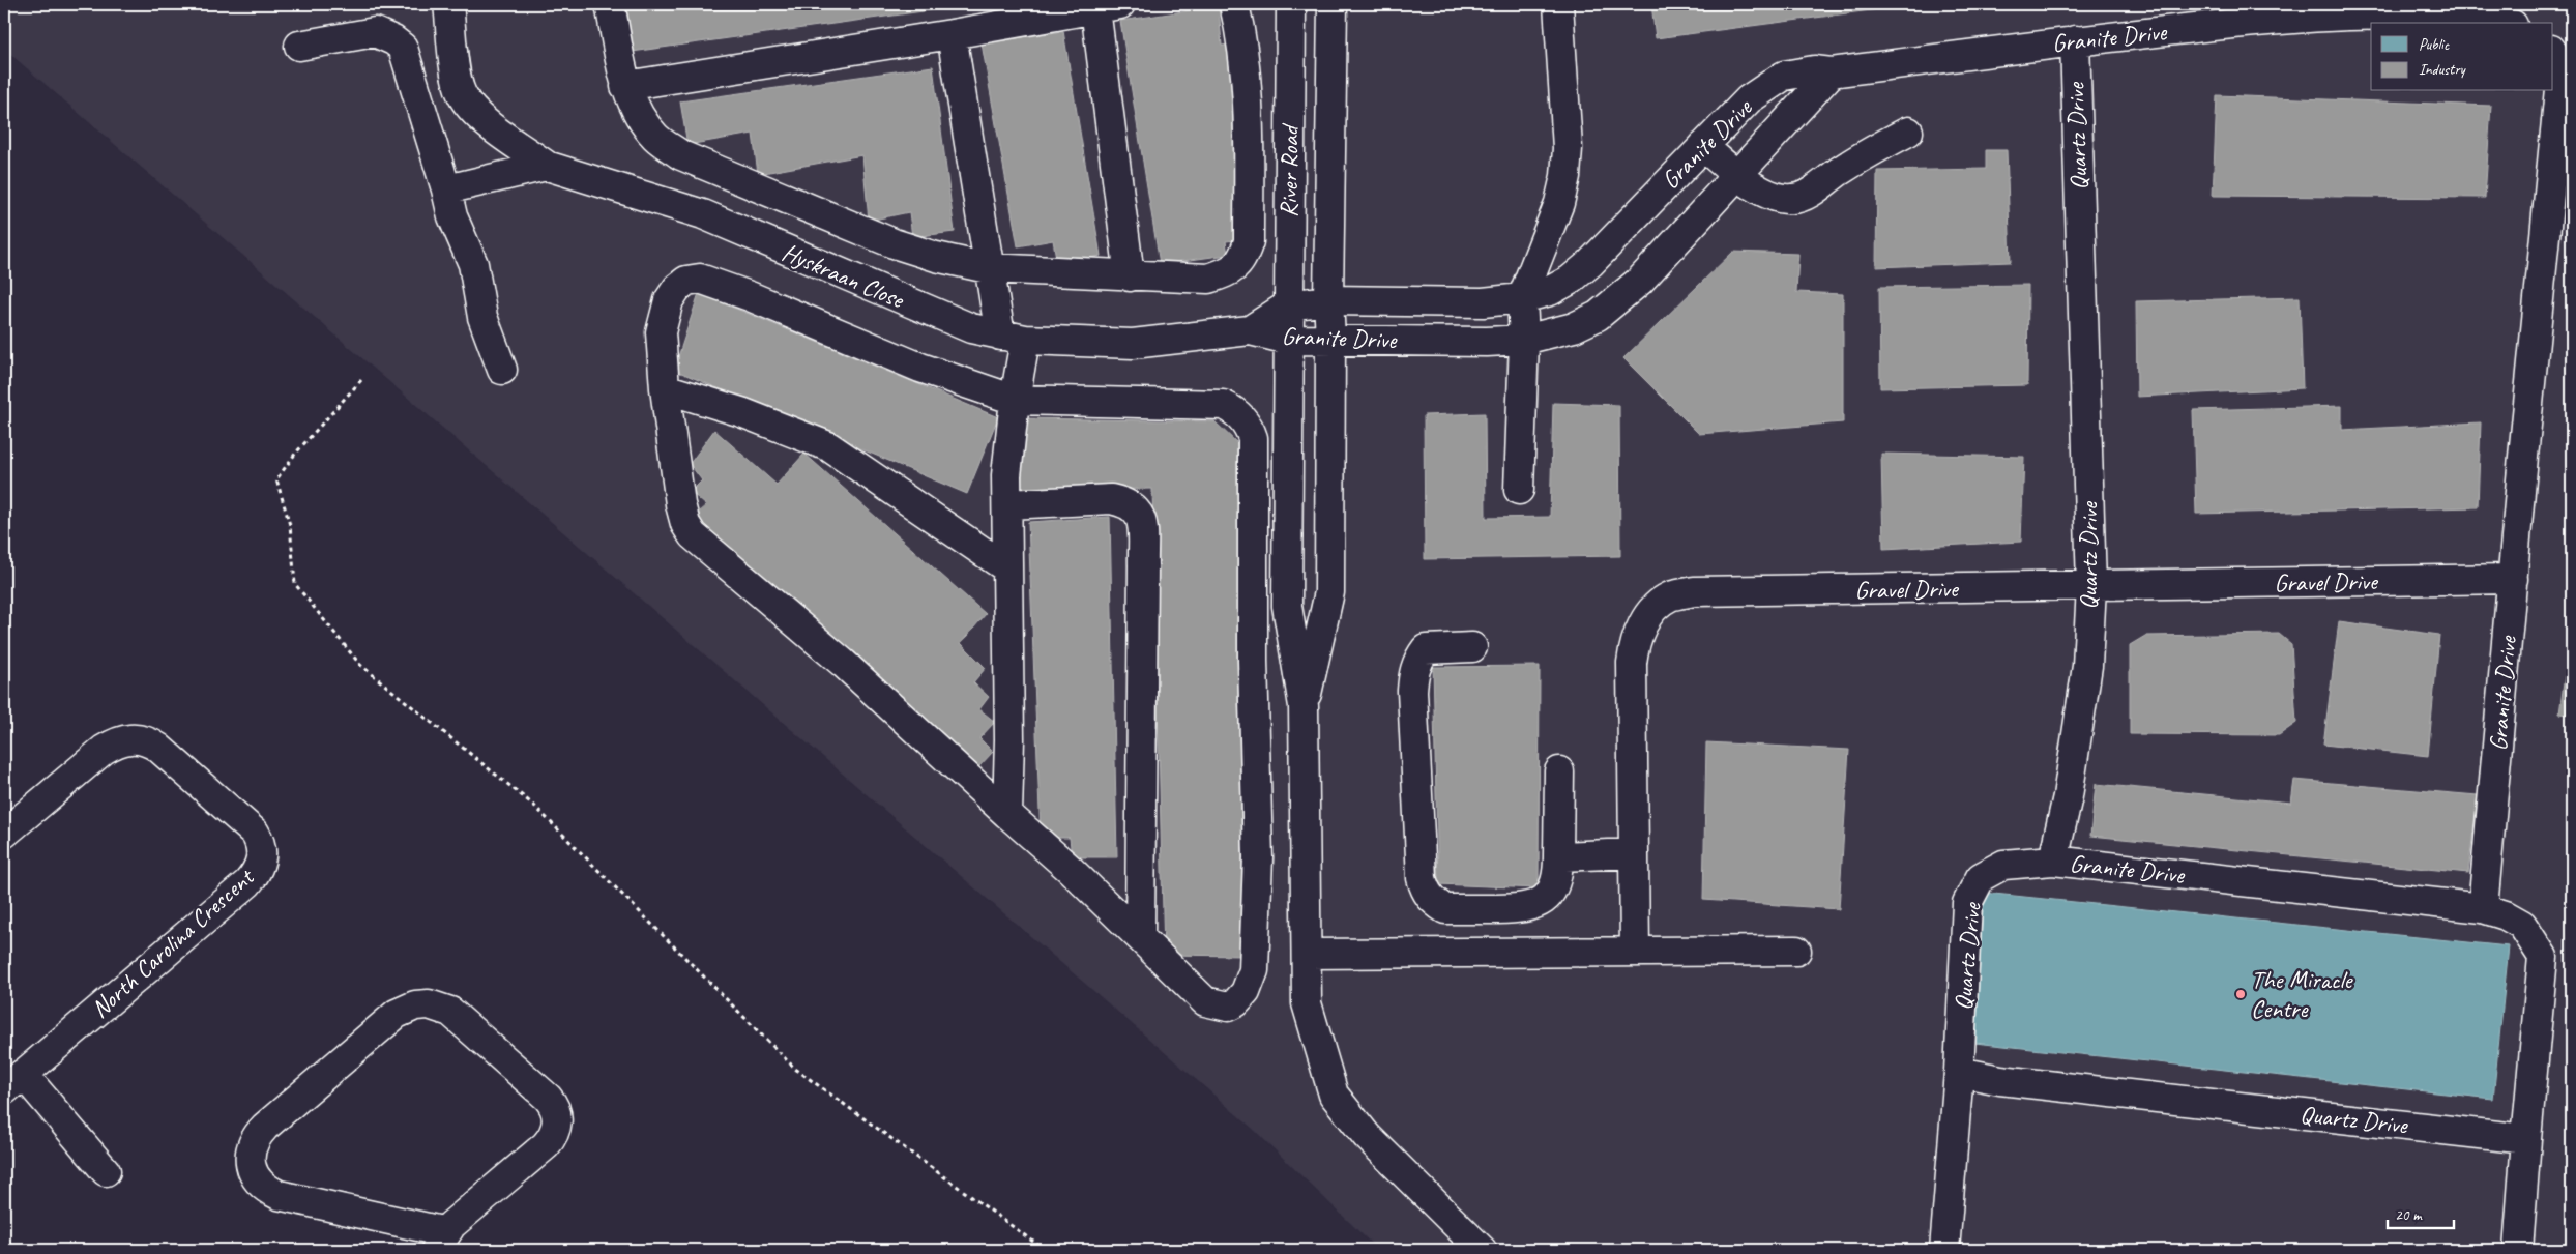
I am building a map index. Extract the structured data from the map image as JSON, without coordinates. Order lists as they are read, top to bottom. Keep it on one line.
{"streets":{"street":["Granite Drive","Quartz Drive","River Road","Hyskraan Close","Gravel Drive","North Carolina Crescent"]},"crossings":[["Granite Drive","Quartz Drive"],["Granite Drive","River Road"],["Granite Drive","Hyskraan Close"],["Granite Drive","Gravel Drive"],["Quartz Drive","Gravel Drive"]],"places":["The Miracle Centre"],"legend":["Public","Industry"],"scale_bar":"20 m"}
